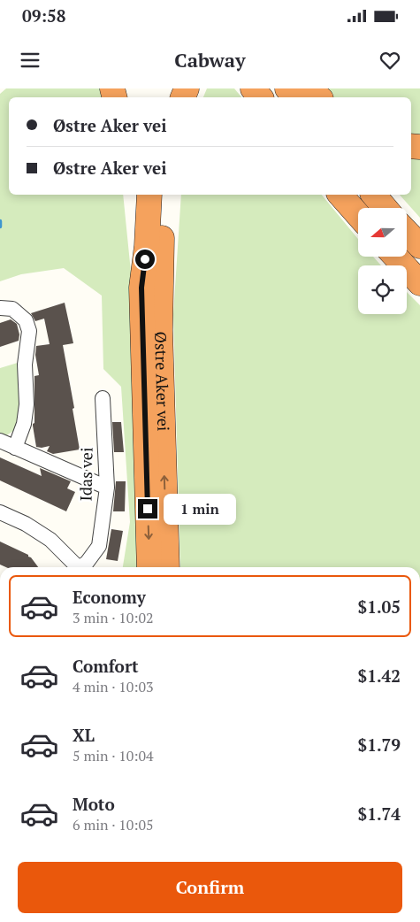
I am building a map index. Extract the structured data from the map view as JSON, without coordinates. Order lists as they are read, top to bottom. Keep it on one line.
{"streets":{"highway":["Østre Aker vei"],"street":["Idas vei"]},"north":"left","page":{"status":"09:58","header":"Cabway","banner":["Østre Aker vei","Østre Aker vei"],"bubble":"1 min","list":[{"name":"Economy","note":"3 min · 10:02","value":"$1.05"},{"name":"Comfort","note":"4 min · 10:03","value":"$1.42"},{"name":"XL","note":"5 min · 10:04","value":"$1.79"},{"name":"Moto","note":"6 min · 10:05","value":"$1.74"}],"buttons":"Confirm"}}
